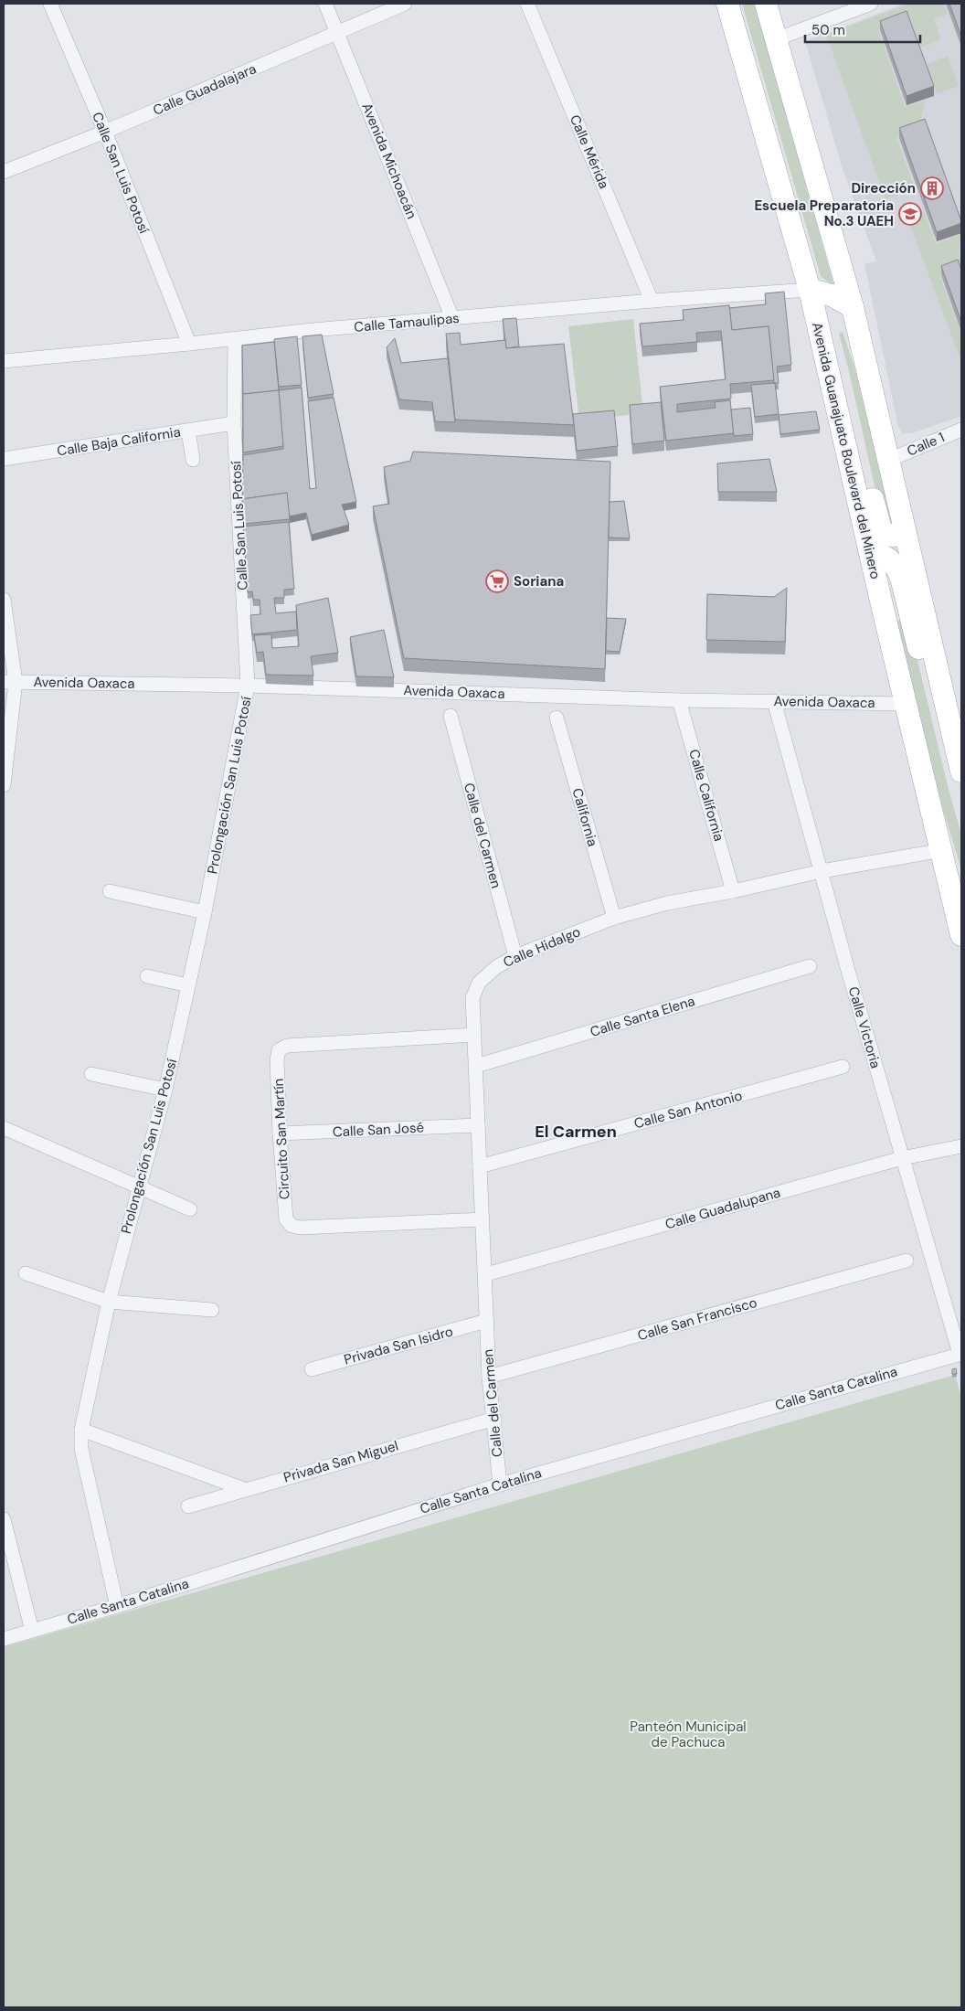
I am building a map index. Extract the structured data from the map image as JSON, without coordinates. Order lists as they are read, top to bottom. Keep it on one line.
{"streets":{"main road":["Avenida Guanajuato Boulevard del Minero"],"street":["Calle Guadalajara","Calle Mérida","Avenida Michoacán","Calle San Luis Potosí","Calle Tamaulipas","Calle Baja California","Calle 1","Avenida Oaxaca","Prolongación San Luis Potosí","Calle California","California","Calle del Carmen","Calle Hidalgo","Calle Santa Elena","Calle Victoria","Calle San Antonio","Calle San José","Circuito San Martín","Calle Guadalupana","Calle San Francisco","Privada San Isidro","Calle Santa Catalina","Privada San Miguel"]},"crossings":[["Calle Guadalajara","Avenida Michoacán"],["Calle Guadalajara","Calle San Luis Potosí"],["Calle Mérida","Calle Tamaulipas"],["Avenida Michoacán","Calle Tamaulipas"],["Calle San Luis Potosí","Calle Tamaulipas"],["Calle San Luis Potosí","Calle Baja California"],["Calle San Luis Potosí","Avenida Oaxaca"],["Calle San Luis Potosí","Prolongación San Luis Potosí"],["Calle Tamaulipas","Avenida Guanajuato Boulevard del Minero"],["Avenida Guanajuato Boulevard del Minero","Avenida Oaxaca"],["Avenida Guanajuato Boulevard del Minero","Calle Hidalgo"],["Avenida Oaxaca","Prolongación San Luis Potosí"],["Avenida Oaxaca","Calle California"],["Avenida Oaxaca","Calle Victoria"],["Prolongación San Luis Potosí","Calle Santa Catalina"],["Calle California","Calle Hidalgo"],["California","Calle Hidalgo"],["Calle del Carmen","Calle Hidalgo"],["Calle del Carmen","Calle San Francisco"],["Calle del Carmen","Privada San Isidro"],["Calle del Carmen","Calle Santa Catalina"],["Calle del Carmen","Privada San Miguel"],["Calle Hidalgo","Calle Santa Elena"],["Calle Hidalgo","Calle Victoria"],["Calle Hidalgo","Calle San Antonio"],["Calle Hidalgo","Calle San José"],["Calle Hidalgo","Circuito San Martín"],["Calle Hidalgo","Calle Guadalupana"],["Calle Hidalgo","Privada San Isidro"],["Calle Victoria","Calle Guadalupana"],["Calle Victoria","Calle Santa Catalina"],["Calle San José","Circuito San Martín"]],"districts":["El Carmen"],"parks":["Panteón Municipal de Pachuca"],"places":{"building":["Dirección"],"school or university":["Escuela Preparatoria No.3 UAEH"],"supermarket":["Soriana"]},"scale_bar":"50 m"}
